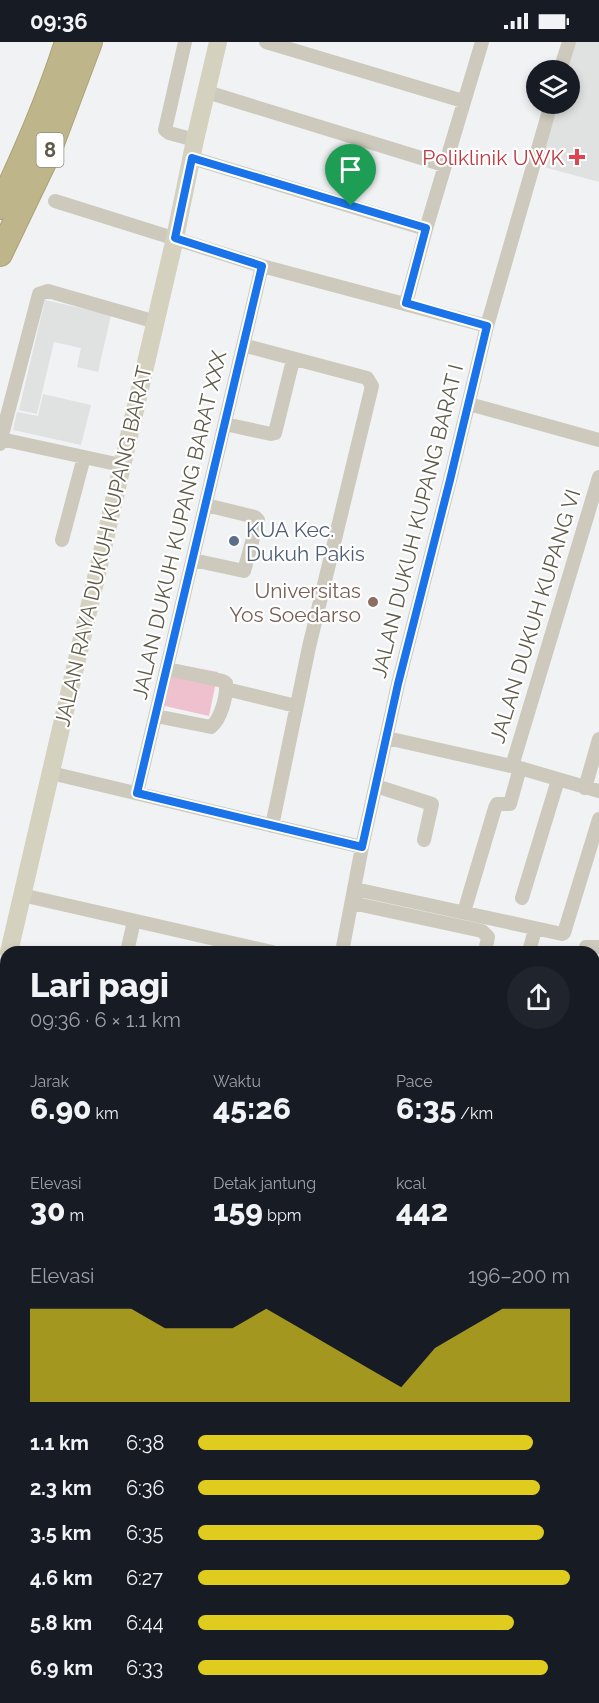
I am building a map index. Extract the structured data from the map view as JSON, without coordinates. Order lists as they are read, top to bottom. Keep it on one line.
{"streets":{"highway":["8"],"street":["JALAN DUKUH KUPANG BARAT I","JALAN DUKUH KUPANG BARAT XXX","JALAN RAYA DUKUH KUPANG BARAT","JALAN DUKUH KUPANG VI"]},"places":{"health":["Poliklinik UWK"],"other":["KUA Kec. Dukuh Pakis","Universitas Yos Soedarso"]},"page":{"status":"09:36","heading":["Lari pagi","09:36 · 6 × 1.1 km"],"stats":[["Jarak","6.90 km"],["Waktu","45:26"],["Pace","6:35 /km"],["Elevasi","30 m"],["Detak jantung","159 bpm"],["kcal","442"]],"chart":["Elevasi","196–200 m"],"list":[{"name":"1.1 km","note":"6:38"},{"name":"2.3 km","note":"6:36"},{"name":"3.5 km","note":"6:35"},{"name":"4.6 km","note":"6:27"},{"name":"5.8 km","note":"6:44"},{"name":"6.9 km","note":"6:33"}]}}
